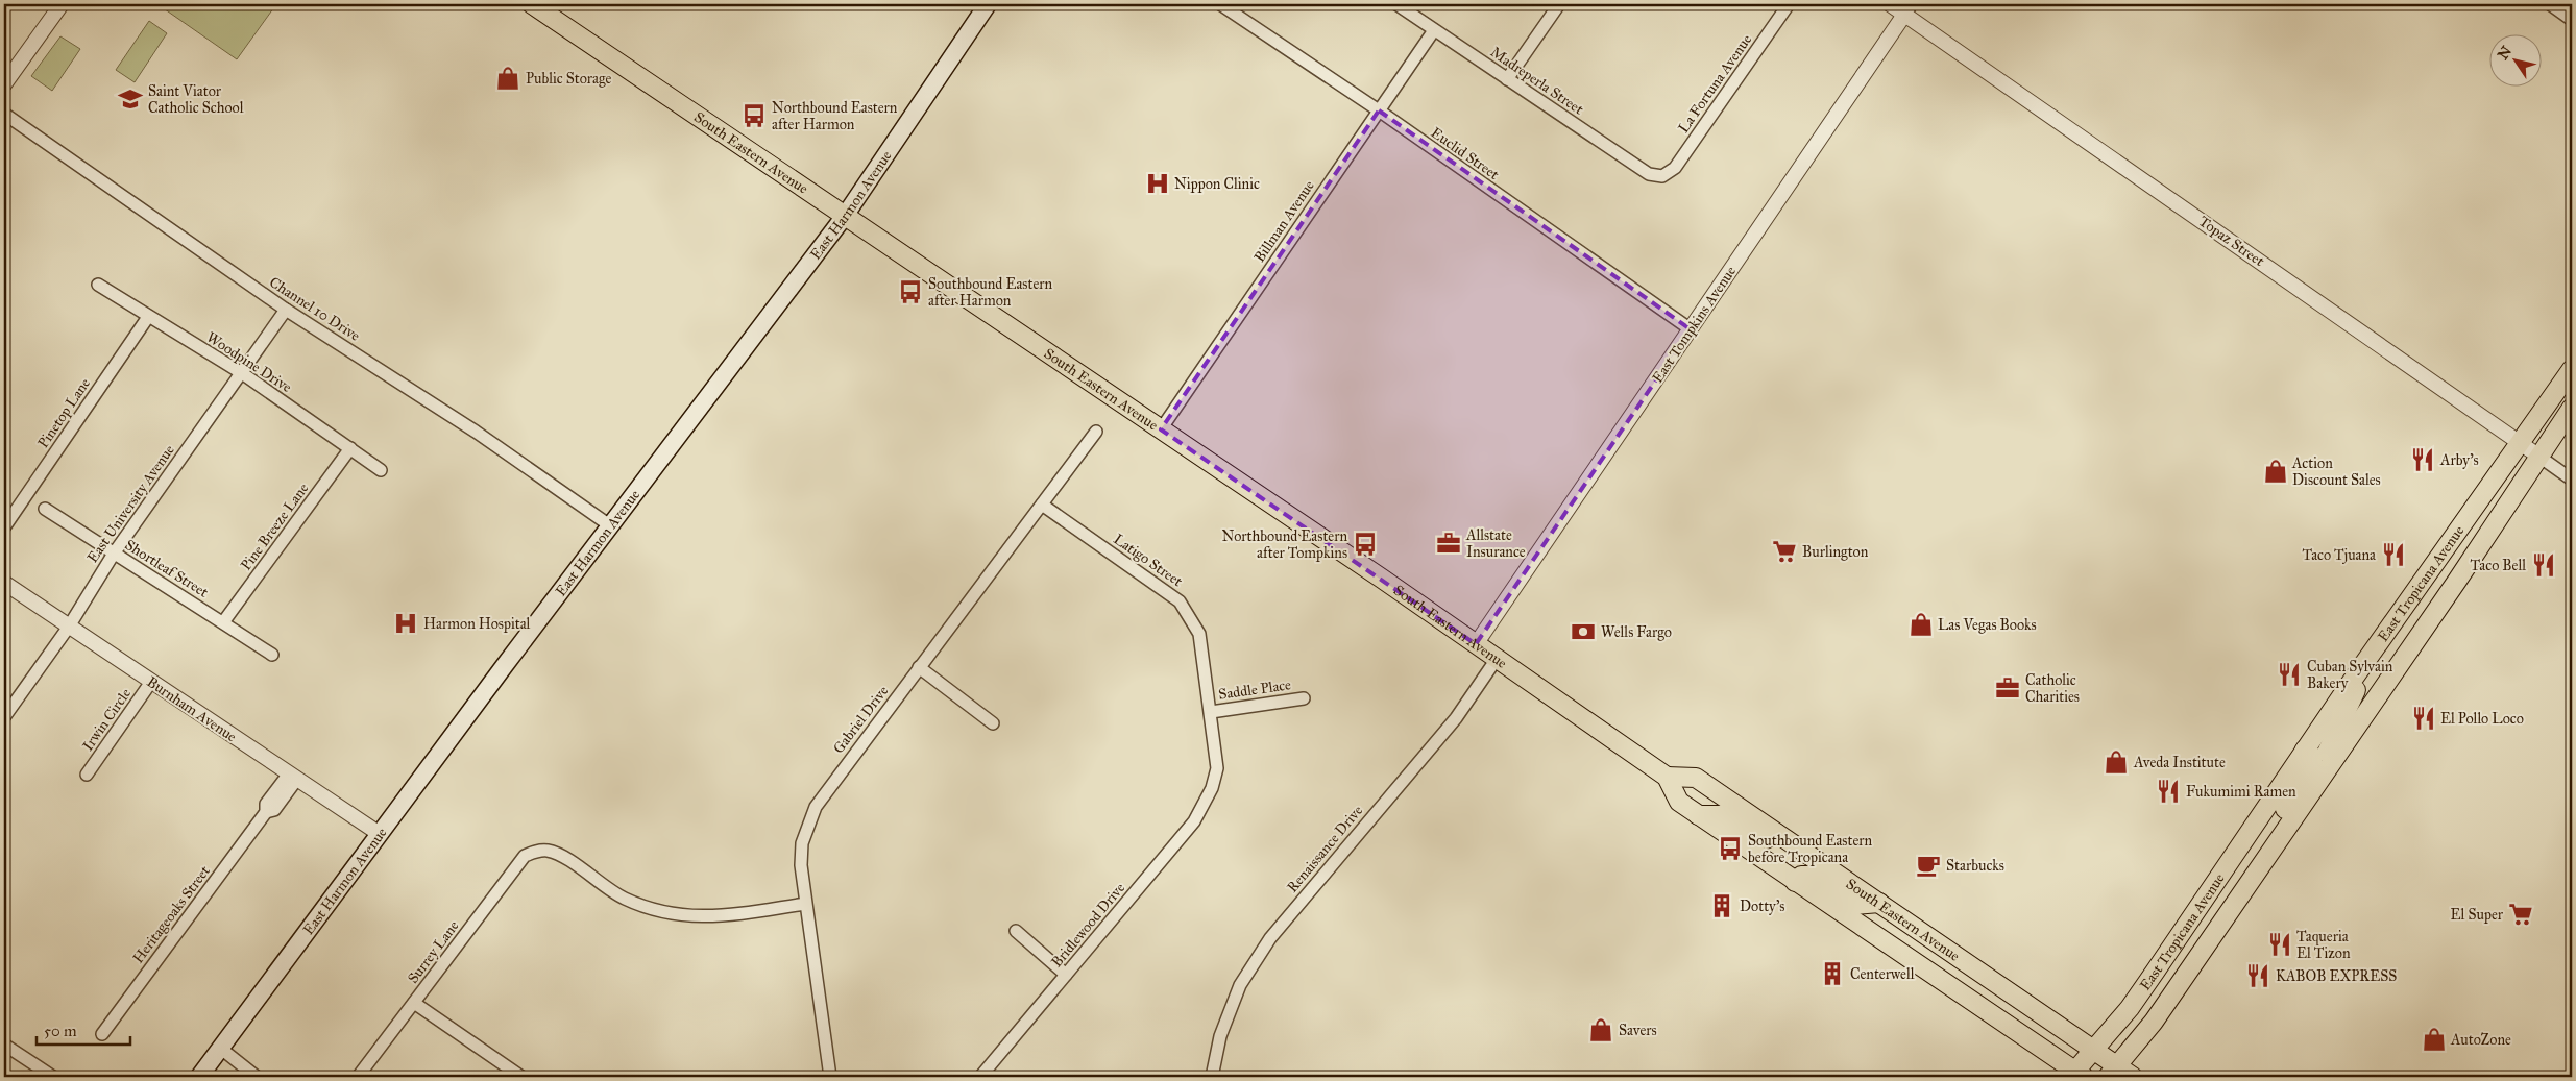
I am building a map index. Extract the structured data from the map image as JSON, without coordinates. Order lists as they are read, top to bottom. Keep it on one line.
{"streets":{"main road":["South Eastern Avenue","East Harmon Avenue","East Tropicana Avenue"],"street":["Madreperla Street","La Fortuna Avenue","Euclid Street","Billman Avenue","Topaz Street","Channel 10 Drive","East Tompkins Avenue","Woodpine Drive","Pinetop Lane","East University Avenue","Pine Breeze Lane","Latigo Street","Shortleaf Street","Saddle Place","Burnham Avenue","Irwin Circle","Gabriel Drive","Renaissance Drive","Heritageoaks Street","Bridlewood Drive","Surrey Lane"]},"crossings":[["Madreperla Street","La Fortuna Avenue"],["Madreperla Street","Billman Avenue"],["South Eastern Avenue","East Harmon Avenue"],["South Eastern Avenue","Billman Avenue"],["South Eastern Avenue","East Tompkins Avenue"],["South Eastern Avenue","East Tropicana Avenue"],["South Eastern Avenue","Renaissance Drive"],["Euclid Street","Billman Avenue"],["Euclid Street","East Tompkins Avenue"],["East Harmon Avenue","Channel 10 Drive"],["East Harmon Avenue","Burnham Avenue"],["Topaz Street","East Tompkins Avenue"],["Topaz Street","East Tropicana Avenue"],["Channel 10 Drive","East University Avenue"],["Woodpine Drive","Pinetop Lane"],["Woodpine Drive","East University Avenue"],["Woodpine Drive","Pine Breeze Lane"],["East University Avenue","Shortleaf Street"],["East University Avenue","Burnham Avenue"],["Pine Breeze Lane","Shortleaf Street"],["Latigo Street","Saddle Place"],["Latigo Street","Gabriel Drive"],["Latigo Street","Bridlewood Drive"],["Burnham Avenue","Irwin Circle"],["Burnham Avenue","Heritageoaks Street"],["Gabriel Drive","Surrey Lane"]],"places":{"shop":["Public Storage","Action Discount Sales","Las Vegas Books","Aveda Institute","Savers","AutoZone"],"school or university":["Saint Viator Catholic School"],"bus stop":["Northbound Eastern after Harmon","Southbound Eastern after Harmon","Northbound Eastern after Tompkins","Southbound Eastern before Tropicana"],"hospital":["Nippon Clinic","Harmon Hospital"],"restaurant":["Arby's","Taco Tjuana","Taco Bell","Cuban Sylvain Bakery","El Pollo Loco","Fukumimi Ramen","Taqueria El Tizon","KABOB EXPRESS"],"office":["Allstate Insurance","Catholic Charities"],"supermarket":["Burlington","El Super"],"bank":["Wells Fargo"],"cafe":["Starbucks"],"building":["Dotty's","Centerwell"]},"scale_bar":"50 m","north":"top left"}
